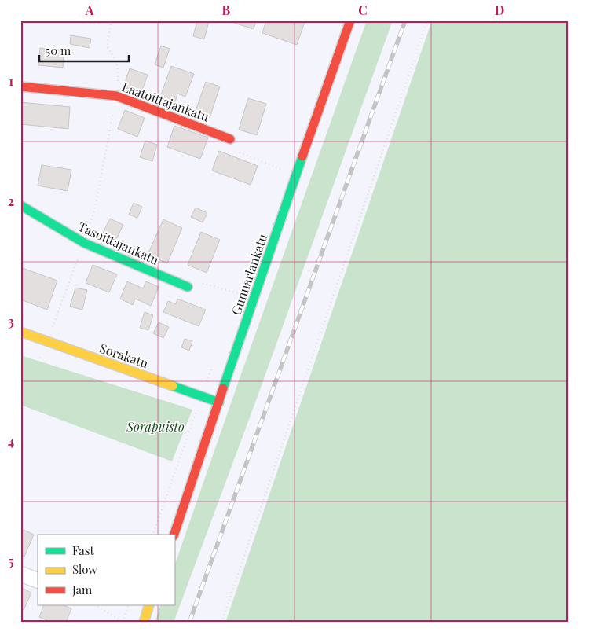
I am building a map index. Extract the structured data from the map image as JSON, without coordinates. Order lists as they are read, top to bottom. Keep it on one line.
{"streets":{"street":["Laatoittajankatu","Tasoittajankatu","Gunnarlankatu","Sorakatu"]},"crossings":[["Gunnarlankatu","Sorakatu"]],"parks":["Sorapuisto"],"legend":["Fast","Slow","Jam"],"scale_bar":"50 m","grid":{"columns":["A","B","C","D"],"rows":["1","2","3","4","5"]}}
